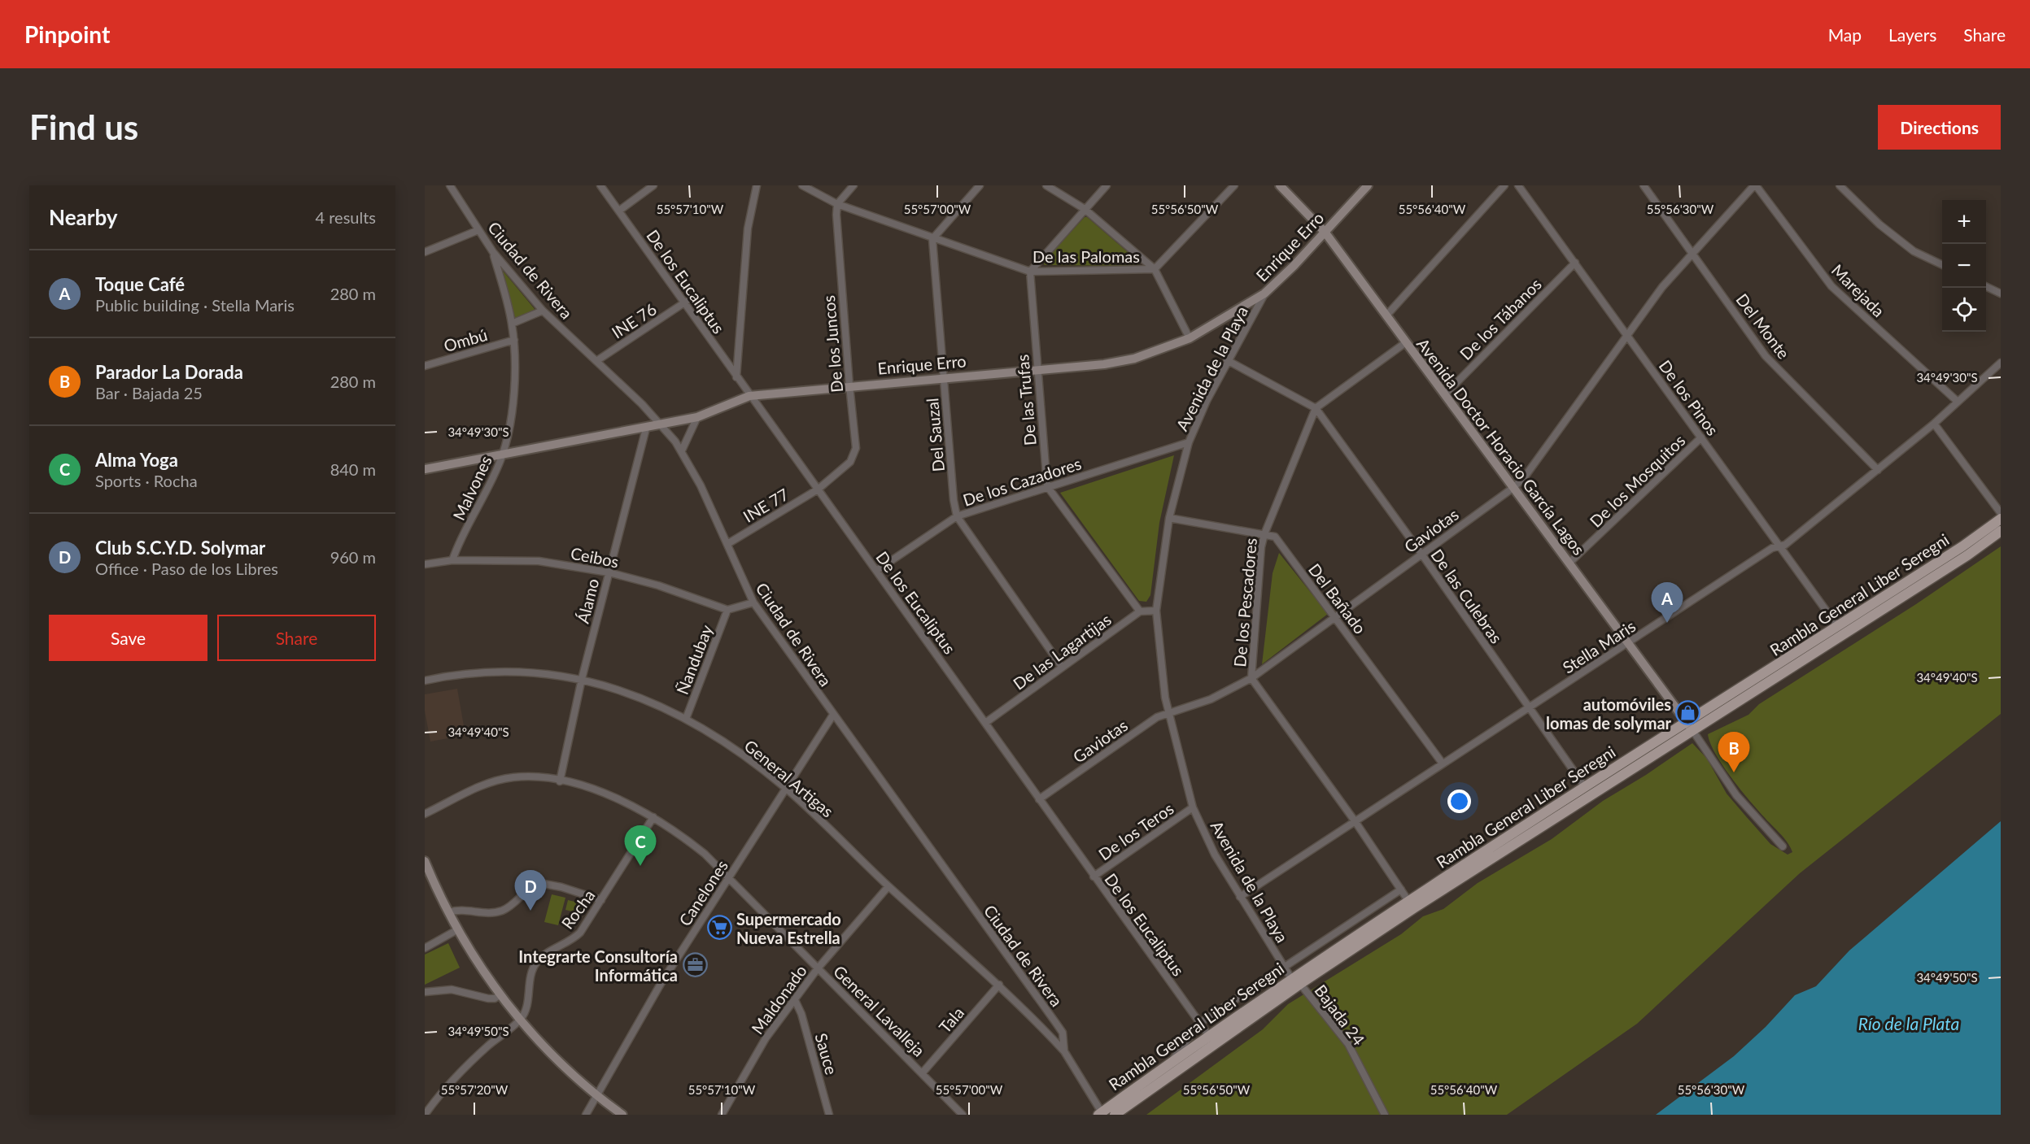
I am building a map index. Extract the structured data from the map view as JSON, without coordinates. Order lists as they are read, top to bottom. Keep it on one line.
{"streets":{"main road":["Rambla General Liber Seregni"],"street":["Enrique Erro","De las Palomas","Ciudad de Rivera","De los Eucaliptus","Marejada","De los Tábanos","INE 76","Del Monte","Ombú","De los Juncos","Avenida de la Playa","De los Pinos","De las Trufas","Del Sauzal","Avenida Doctor Horacio García Lagos","De los Mosquitos","De los Cazadores","Malvones","INE 77","Gaviotas","Ceibos","De las Culebras","Del Bañado","Álamo","De los Pescadores","Stella Maris","De las Lagartijas","Ñandubay","General Artigas","De los Teros","Canelones","Rocha","Maldonado","General Lavalleja","Bajada 24","Tala","Sauce"]},"crossings":[["Enrique Erro","Ciudad de Rivera"],["Enrique Erro","De los Eucaliptus"],["Enrique Erro","De los Juncos"],["Enrique Erro","Avenida de la Playa"],["Enrique Erro","De las Trufas"],["Enrique Erro","Del Sauzal"],["Enrique Erro","Avenida Doctor Horacio García Lagos"],["Enrique Erro","Malvones"],["Enrique Erro","Álamo"],["De las Palomas","De los Juncos"],["De las Palomas","De las Trufas"],["De las Palomas","Del Sauzal"],["Ciudad de Rivera","INE 76"],["Ciudad de Rivera","Malvones"],["Ciudad de Rivera","INE 77"],["Ciudad de Rivera","Rambla General Liber Seregni"],["Ciudad de Rivera","General Artigas"],["Ciudad de Rivera","Canelones"],["De los Eucaliptus","INE 76"],["De los Eucaliptus","De los Juncos"],["De los Eucaliptus","De los Cazadores"],["De los Eucaliptus","INE 77"],["De los Eucaliptus","Gaviotas"],["De los Eucaliptus","Rambla General Liber Seregni"],["De los Eucaliptus","De las Lagartijas"],["De los Eucaliptus","De los Teros"],["Marejada","Gaviotas"],["Marejada","Stella Maris"],["De los Tábanos","De los Pinos"],["De los Tábanos","Avenida Doctor Horacio García Lagos"],["Del Monte","Gaviotas"],["Del Monte","Stella Maris"],["Ombú","Malvones"],["De los Juncos","INE 77"],["Avenida de la Playa","De los Cazadores"],["Avenida de la Playa","Gaviotas"],["Avenida de la Playa","Rambla General Liber Seregni"],["Avenida de la Playa","De las Culebras"],["Avenida de la Playa","Del Bañado"],["Avenida de la Playa","Stella Maris"],["Avenida de la Playa","De los Teros"],["Avenida de la Playa","Bajada 24"],["De los Pinos","De los Mosquitos"],["De los Pinos","Gaviotas"],["De los Pinos","Rambla General Liber Seregni"],["De los Pinos","Stella Maris"],["De las Trufas","De los Cazadores"],["Del Sauzal","De los Cazadores"],["Del Sauzal","De las Lagartijas"],["Avenida Doctor Horacio García Lagos","De los Mosquitos"],["Avenida Doctor Horacio García Lagos","Gaviotas"],["Avenida Doctor Horacio García Lagos","Rambla General Liber Seregni"],["Avenida Doctor Horacio García Lagos","Stella Maris"],["Malvones","Ceibos"],["Gaviotas","De las Culebras"],["Gaviotas","Del Bañado"],["Gaviotas","De los Pescadores"],["Ceibos","Álamo"],["Ceibos","Ñandubay"],["Rambla General Liber Seregni","De las Culebras"],["Rambla General Liber Seregni","De los Pescadores"],["Rambla General Liber Seregni","Bajada 24"],["De las Culebras","De los Pescadores"],["De las Culebras","Stella Maris"],["Del Bañado","De los Pescadores"],["Del Bañado","Stella Maris"],["Álamo","General Artigas"],["Álamo","General Lavalleja"],["De los Pescadores","Stella Maris"],["Ñandubay","General Artigas"],["General Artigas","Canelones"],["General Artigas","Maldonado"],["General Artigas","Tala"],["Canelones","General Lavalleja"],["Rocha","General Lavalleja"],["Maldonado","General Lavalleja"],["Maldonado","Sauce"],["General Lavalleja","Tala"]],"water":["Río de la Plata"],"places":{"shop":["automóviles lomas de solymar"],"supermarket":["Supermercado Nueva Estrella"],"office":["Integrarte Consultoría Informática"]},"page":{"header":"Pinpoint","nav":["Map","Layers","Share"],"buttons":["Directions",["Save","Share"]],"title":"Find us","heading":["Nearby","4 results"],"map_buttons":["+","−"],"list":[{"mark":"A","name":"Toque Café","note":"Public building · Stella Maris","value":"280 m"},{"mark":"B","name":"Parador La Dorada","note":"Bar · Bajada 25","value":"280 m"},{"mark":"C","name":"Alma Yoga","note":"Sports · Rocha","value":"840 m"},{"mark":"D","name":"Club S.C.Y.D. Solymar","note":"Office · Paso de los Libres","value":"960 m"}],"pins":["A","B","C","D"]},"coordinates":["55°57'10\"W","55°57'00\"W","55°56'50\"W","55°56'40\"W","55°56'30\"W","34°49'30\"S","34°49'40\"S","34°49'50\"S","55°57'20\"W"]}
